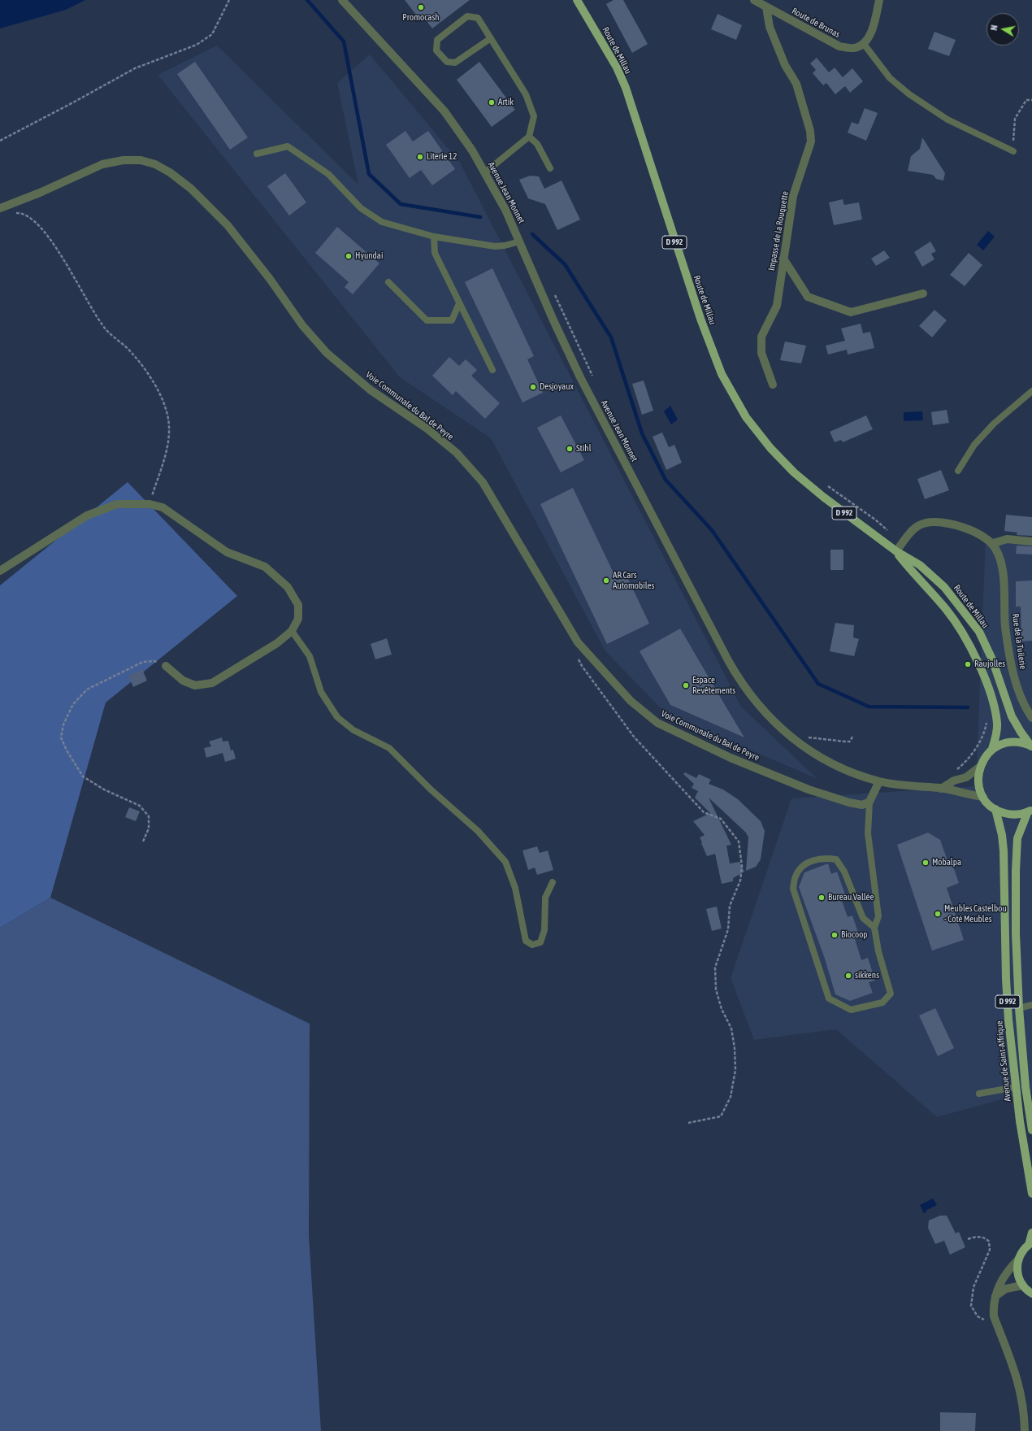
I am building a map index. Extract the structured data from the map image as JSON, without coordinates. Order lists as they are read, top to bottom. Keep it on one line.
{"streets":{"main road":["Route de Millau","D 992","Avenue de Saint-Affrique"],"street":["Route de Brunas","Avenue Jean Monnet","Impasse de la Rouquette","Voie Communale du Bal de Peyre","Rue de la Tuilerie"]},"crossings":[["Route de Brunas","Impasse de la Rouquette"],["Route de Millau","Rue de la Tuilerie"]],"places":["Promocash","Artik","Literie 12","Hyundai","Desjoyaux","Stihl","AR Cars Automobiles","Raujolles","Espace Revêtements","Mobalpa","Bureau Vallée","Meubles Castelbou - Coté Meubles","Biocoop","sikkens"],"north":"left"}
